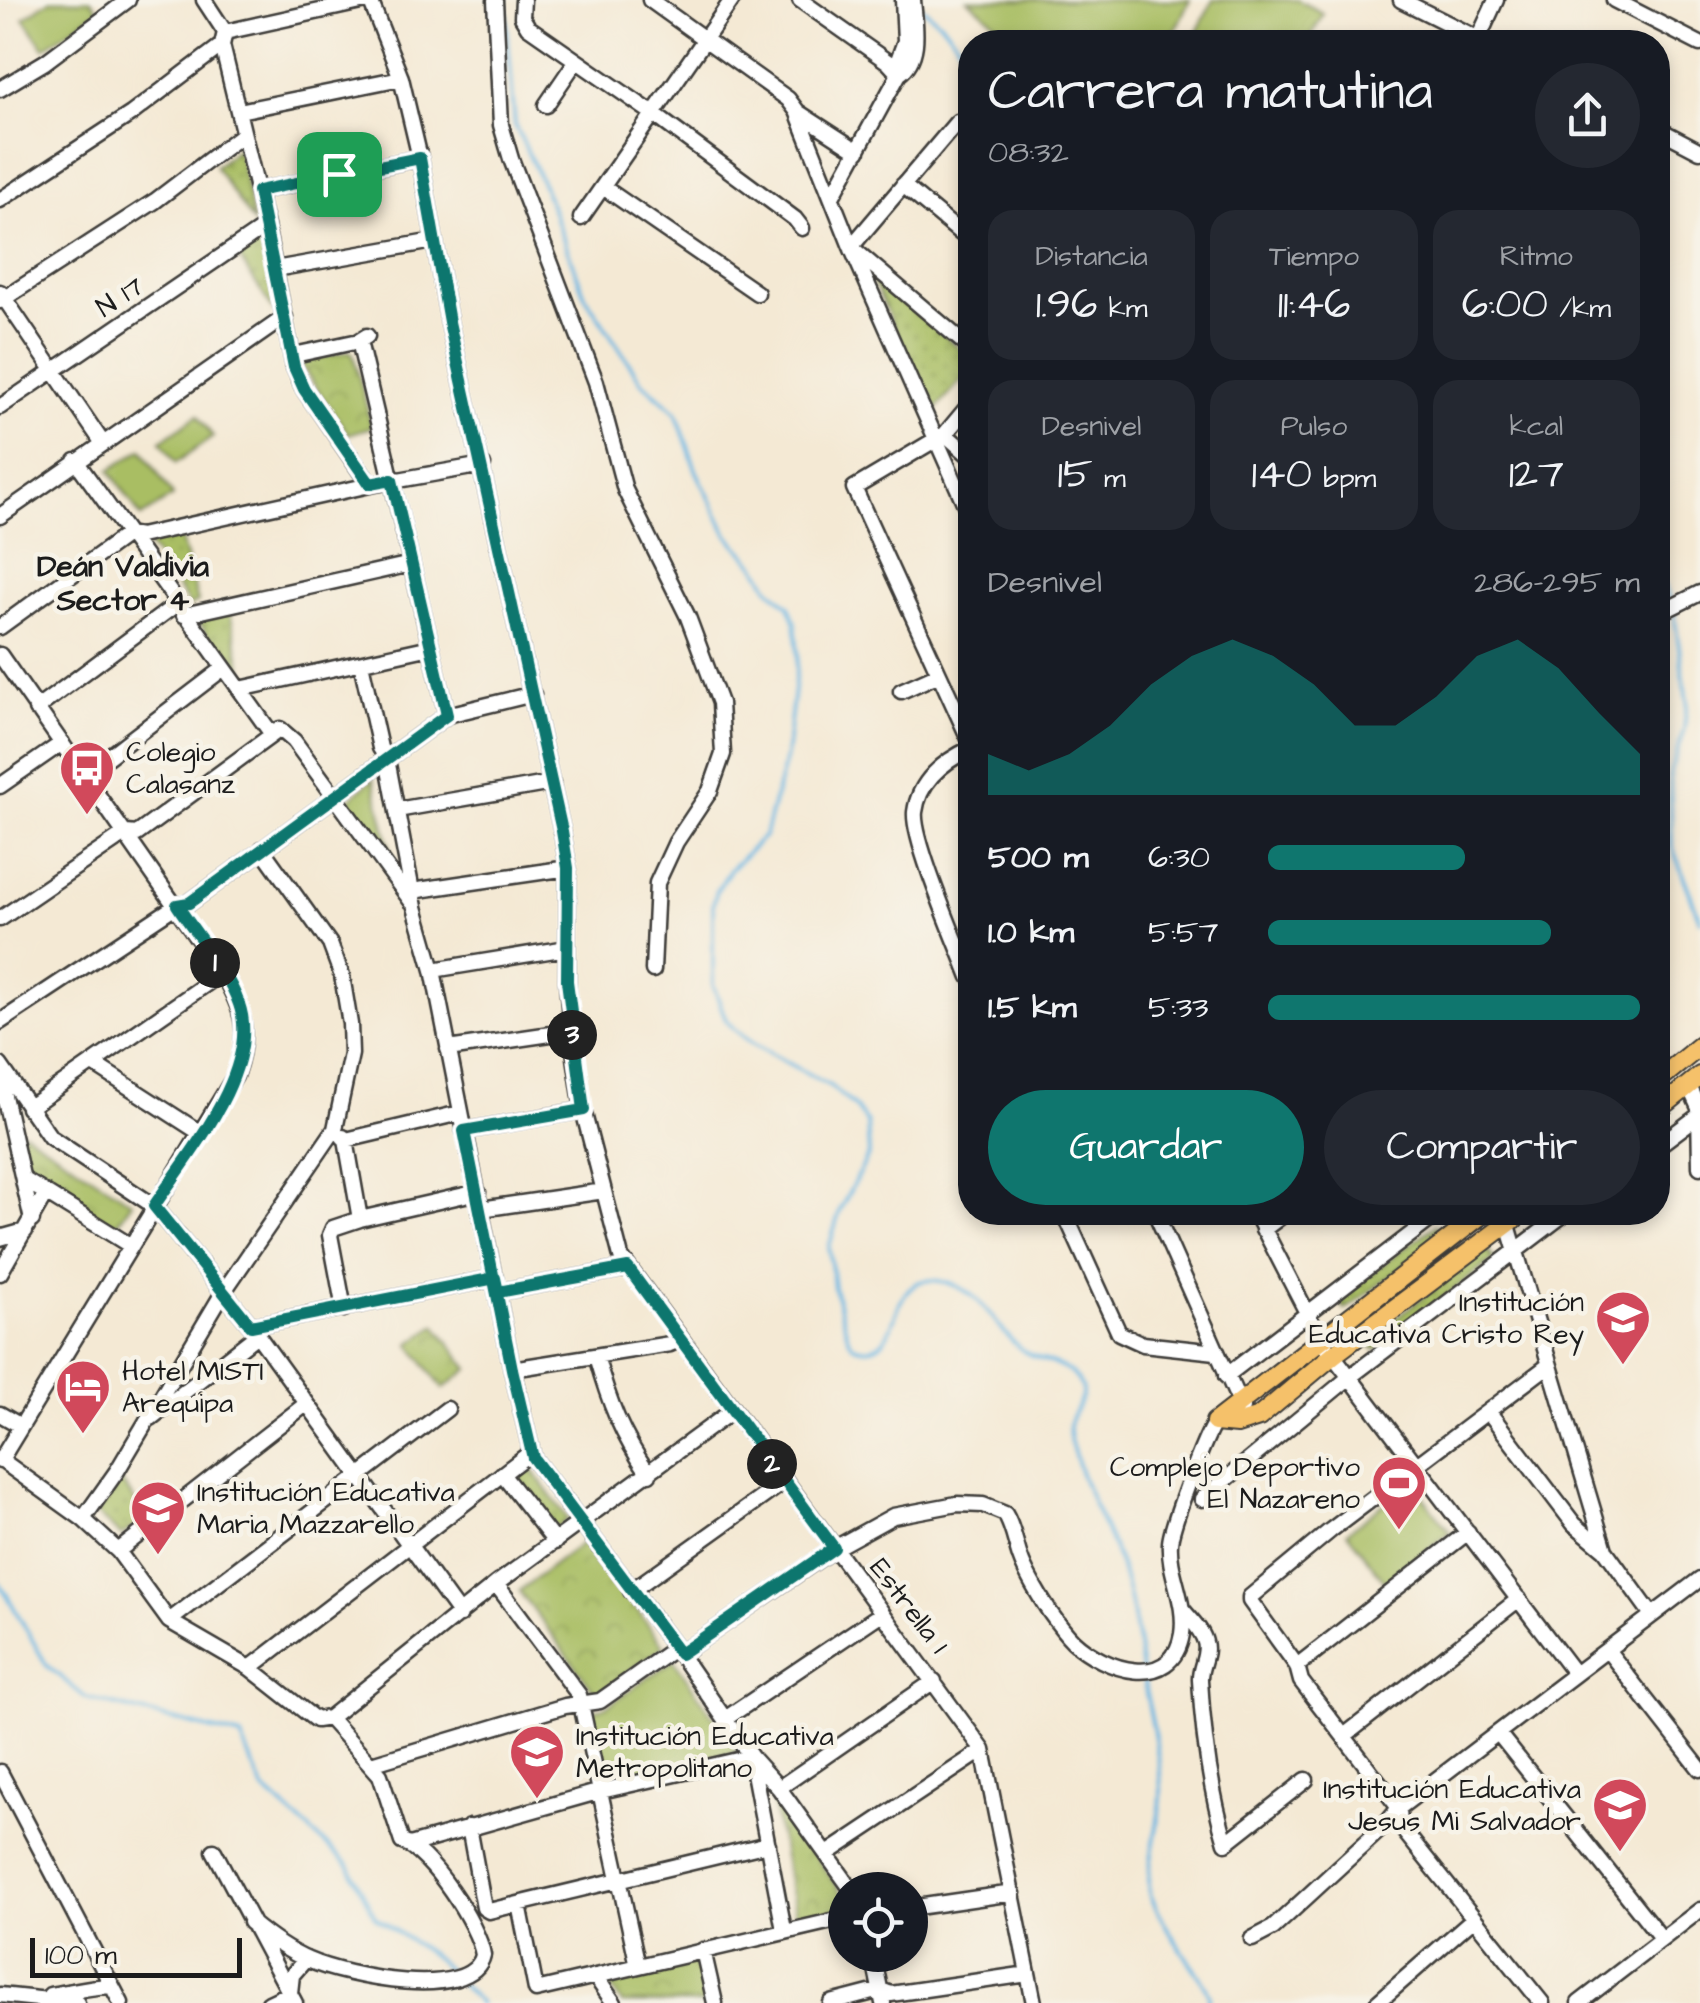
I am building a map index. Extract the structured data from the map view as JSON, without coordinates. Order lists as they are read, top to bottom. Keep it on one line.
{"streets":{"street":["N 17","Estrella 1"]},"districts":["Deán Valdivia Sector 4"],"places":{"bus stop":["Colegio Calasanz"],"school or university":["Institución Educativa Cristo Rey","Institución Educativa Maria Mazzarello","Institución Educativa Metropolitano","Institución Educativa Jesus Mi Salvador"],"hotel":["Hotel MISTI Arequipa"],"sports":["Complejo Deportivo El Nazareno"]},"scale_bar":"100 m","page":{"heading":["Carrera matutina","08:32"],"stats":[["Distancia","1.96 km"],["Tiempo","11:46"],["Ritmo","6:00 /km"],["Desnivel","15 m"],["Pulso","140 bpm"],["kcal","127"]],"chart":["Desnivel","286–295 m"],"list":[{"name":"500 m","note":"6:30"},{"name":"1.0 km","note":"5:57"},{"name":"1.5 km","note":"5:33"}],"pins":["1","3","2"],"buttons":["Guardar","Compartir"],"scale":"100 m"}}
